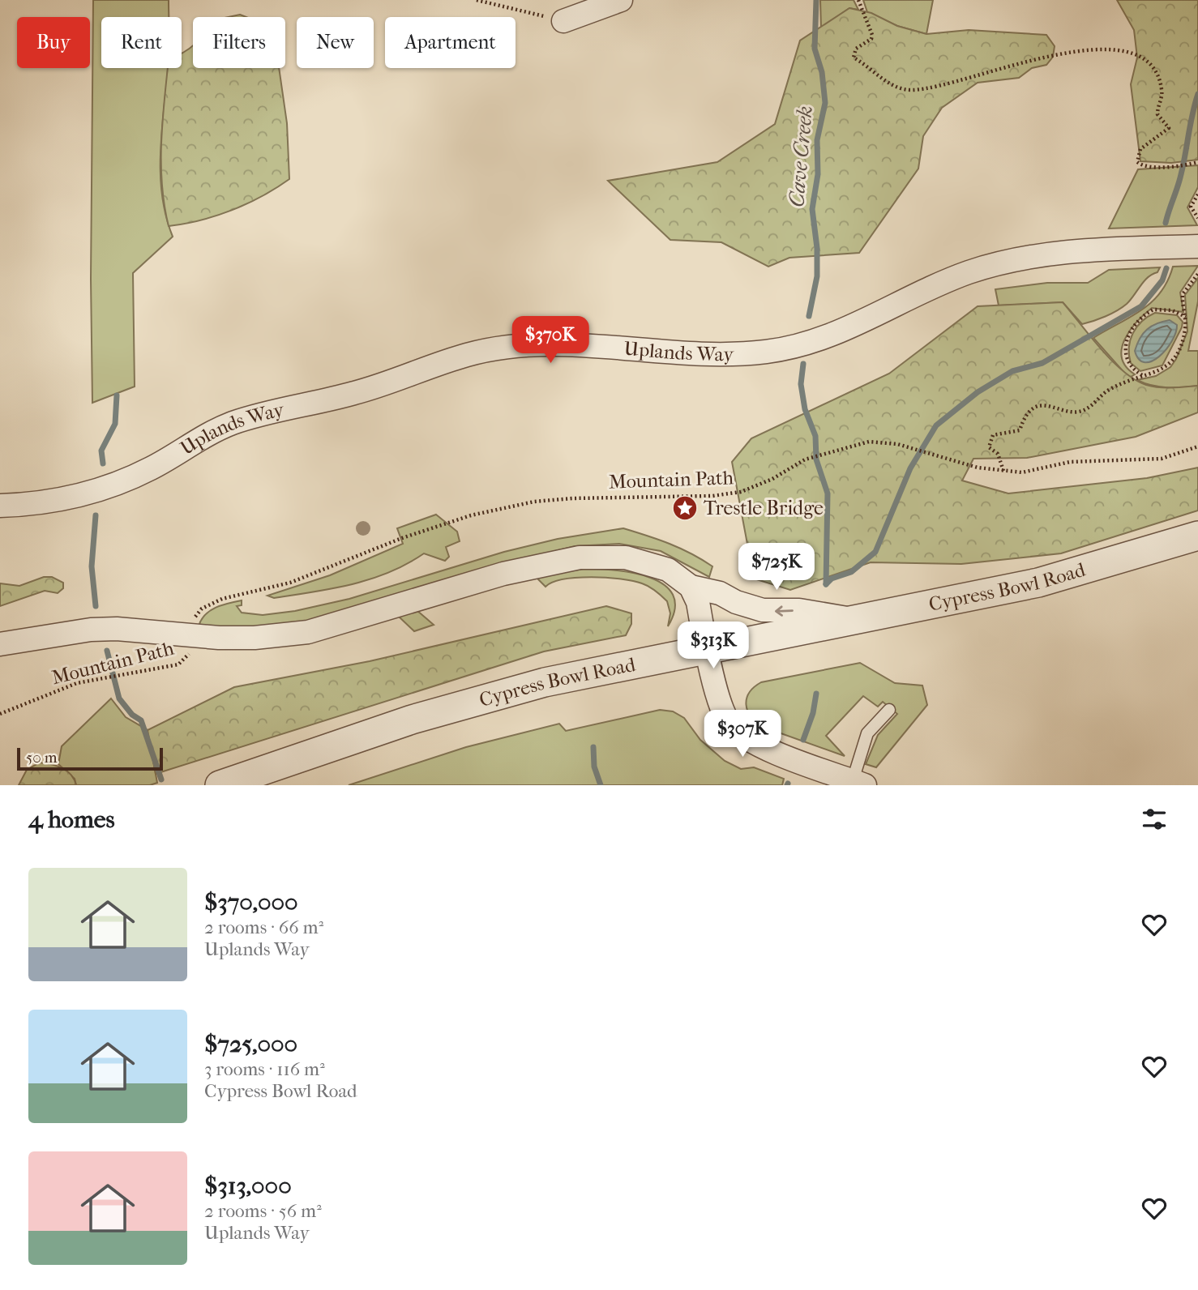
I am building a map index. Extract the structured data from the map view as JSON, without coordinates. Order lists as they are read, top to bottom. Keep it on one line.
{"streets":{"street":["Uplands Way","Cypress Bowl Road"],"path":["Mountain Path"]},"water":["Cave Creek"],"places":{"place":["Trestle Bridge"]},"scale_bar":"50 m","page":{"chip":["Buy","Rent","Filters","New","Apartment"],"price":["$370K","$725K","$313K","$307K"],"scale":"50 m","heading":"4 homes","list":[{"name":"$370,000","note":"2 rooms · 66 m² · Uplands Way"},{"name":"$725,000","note":"3 rooms · 116 m² · Cypress Bowl Road"},{"name":"$313,000","note":"2 rooms · 56 m² · Uplands Way"}]}}
